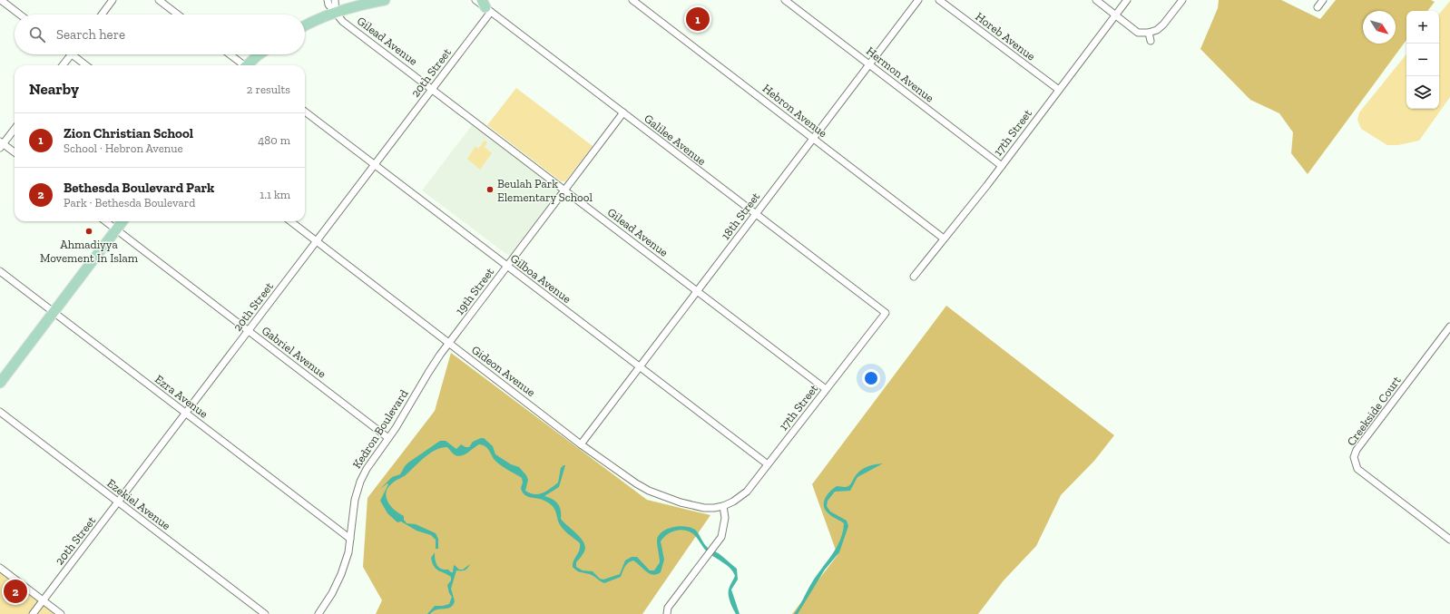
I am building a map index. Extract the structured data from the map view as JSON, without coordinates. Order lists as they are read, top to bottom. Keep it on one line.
{"streets":{"street":["Horeb Avenue","Gilead Avenue","20th Street","Hermon Avenue","Hebron Avenue","17th Street","Galilee Avenue","18th Street","Gilboa Avenue","19th Street","Gabriel Avenue","Gideon Avenue","Ezra Avenue","Creekside Court","Kedron Boulevard","Ezekiel Avenue"]},"crossings":[["Horeb Avenue","17th Street"],["Gilead Avenue","20th Street"],["Gilead Avenue","17th Street"],["Gilead Avenue","18th Street"],["Gilead Avenue","19th Street"],["20th Street","Galilee Avenue"],["20th Street","Gilboa Avenue"],["20th Street","Gabriel Avenue"],["20th Street","Gideon Avenue"],["20th Street","Ezra Avenue"],["20th Street","Ezekiel Avenue"],["Hermon Avenue","17th Street"],["Hermon Avenue","18th Street"],["Hebron Avenue","17th Street"],["Hebron Avenue","18th Street"],["17th Street","Galilee Avenue"],["17th Street","Gilboa Avenue"],["17th Street","Gideon Avenue"],["Galilee Avenue","18th Street"],["Galilee Avenue","19th Street"],["18th Street","Gilboa Avenue"],["18th Street","Gideon Avenue"],["Gilboa Avenue","19th Street"],["19th Street","Gideon Avenue"],["19th Street","Kedron Boulevard"],["Gabriel Avenue","Kedron Boulevard"],["Gideon Avenue","Kedron Boulevard"],["Ezra Avenue","Kedron Boulevard"]],"places":["Beulah Park Elementary School","Ahmadiyya Movement In Islam"],"north":"bottom right","page":{"pins":["1","2"],"map_buttons":["+","−"],"search":"Search here","heading":["Nearby","2 results"],"list":[{"mark":"1","name":"Zion Christian School","note":"School · Hebron Avenue","value":"480 m"},{"mark":"2","name":"Bethesda Boulevard Park","note":"Park · Bethesda Boulevard","value":"1.1 km"}]}}
